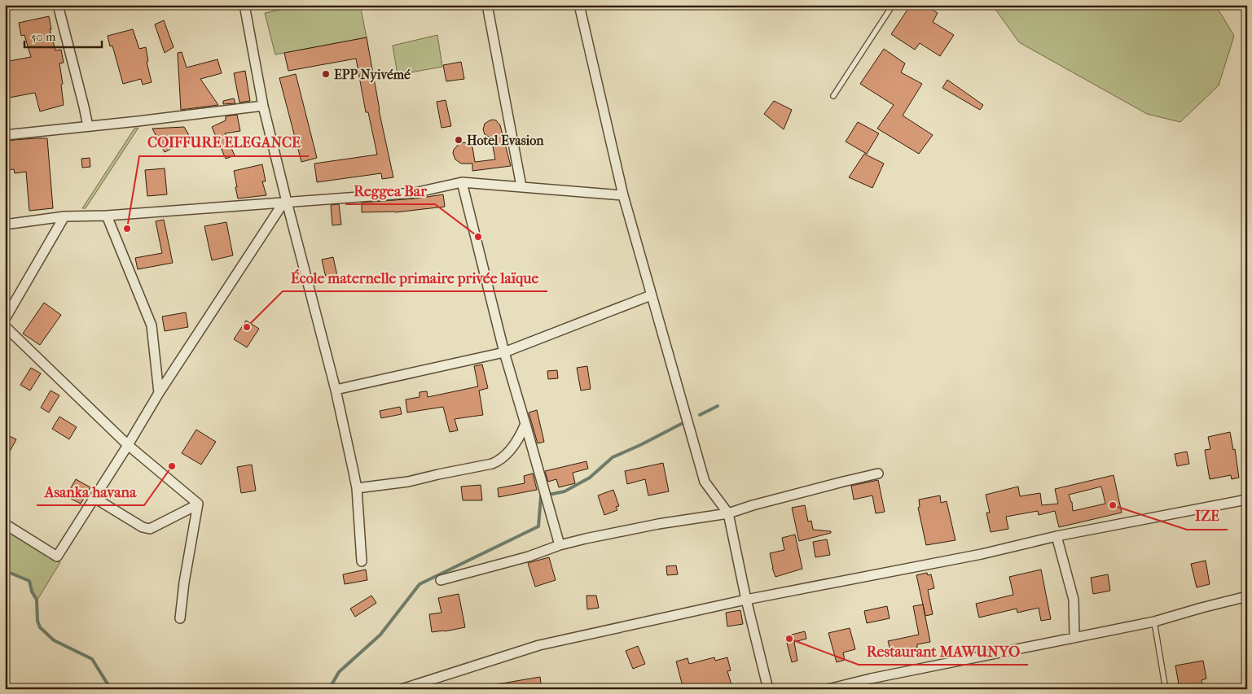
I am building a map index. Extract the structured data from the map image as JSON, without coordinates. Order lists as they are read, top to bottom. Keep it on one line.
{"places":["EPP Nyivémé","Hotel Evasion","COIFFURE ELEGANCE","Reggea Bar","École maternelle primaire privée laïque","Asanka havana","IZE","Restaurant MAWUNYO"],"scale_bar":"50 m"}
